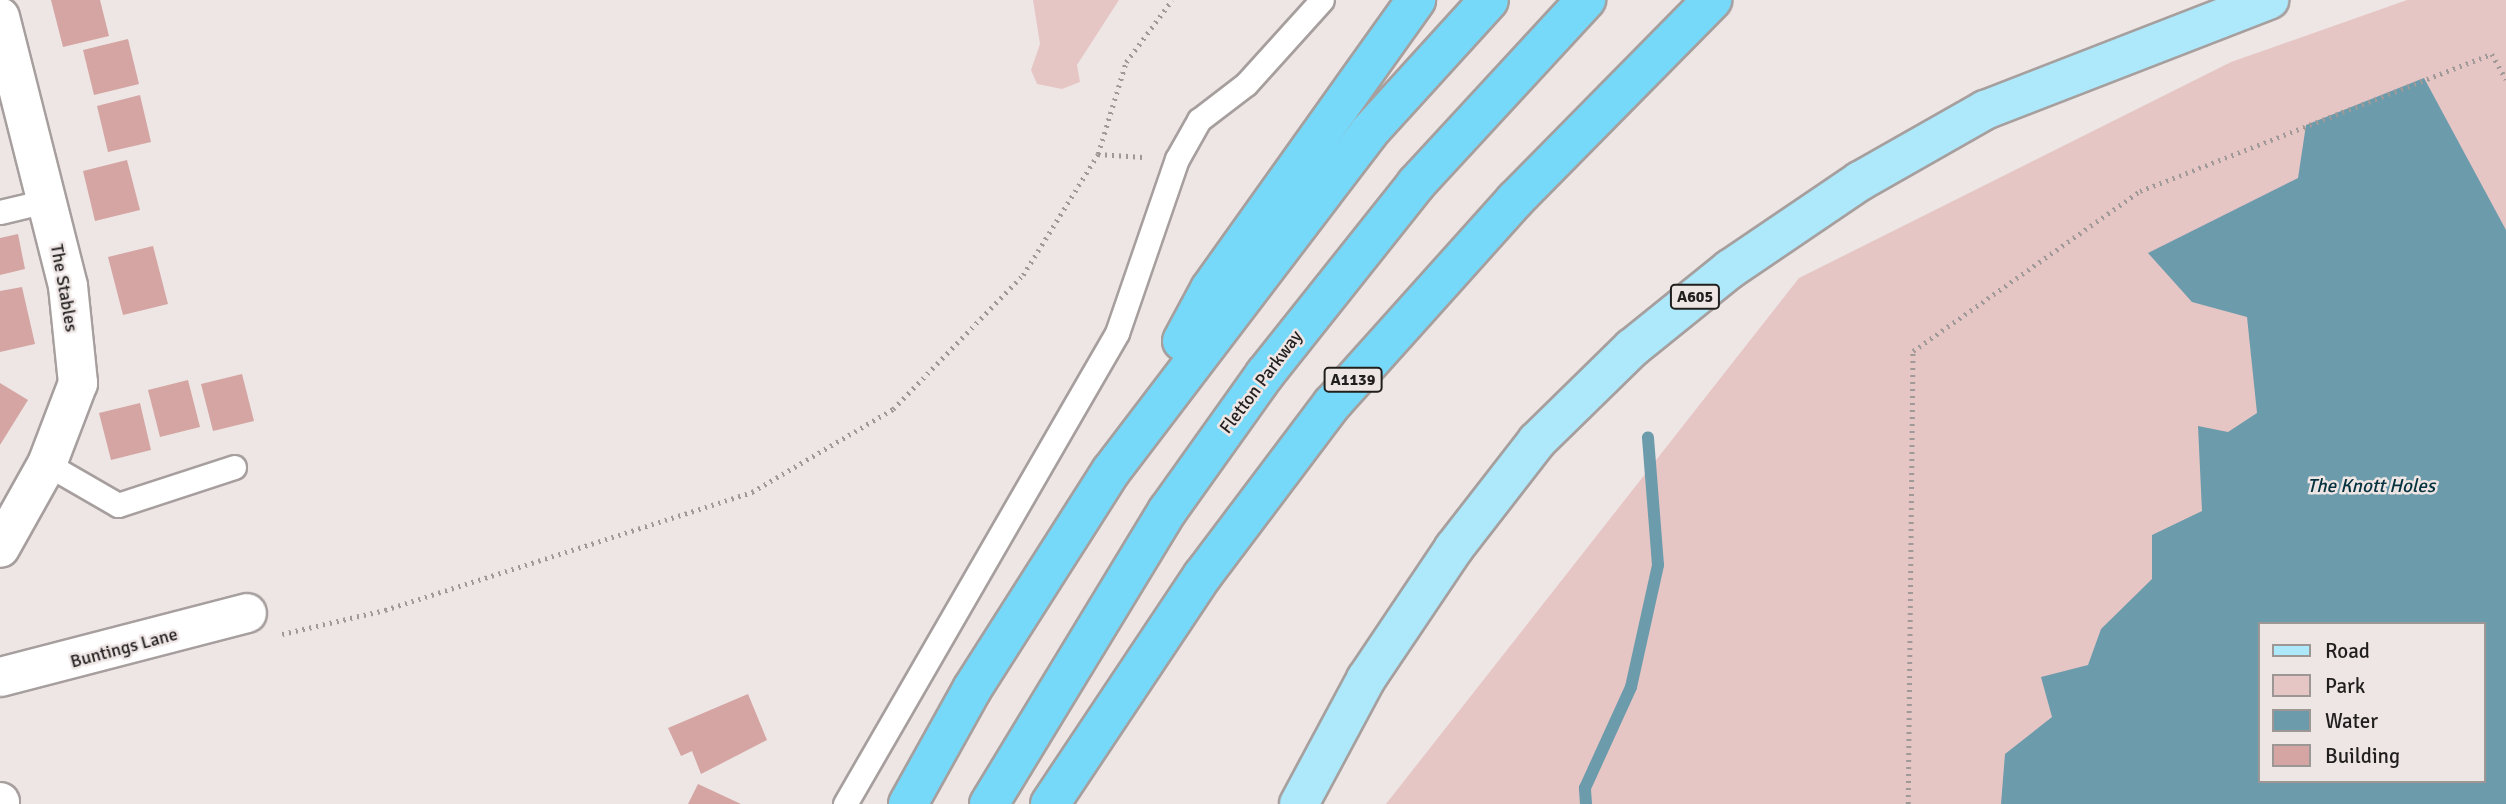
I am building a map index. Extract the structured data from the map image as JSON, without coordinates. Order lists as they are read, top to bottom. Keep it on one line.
{"streets":{"highway":["A1139","Fletton Parkway"],"main road":["A605"],"street":["The Stables","Buntings Lane"]},"water":["The Knott Holes"],"legend":["Road","Park","Water","Building"]}
